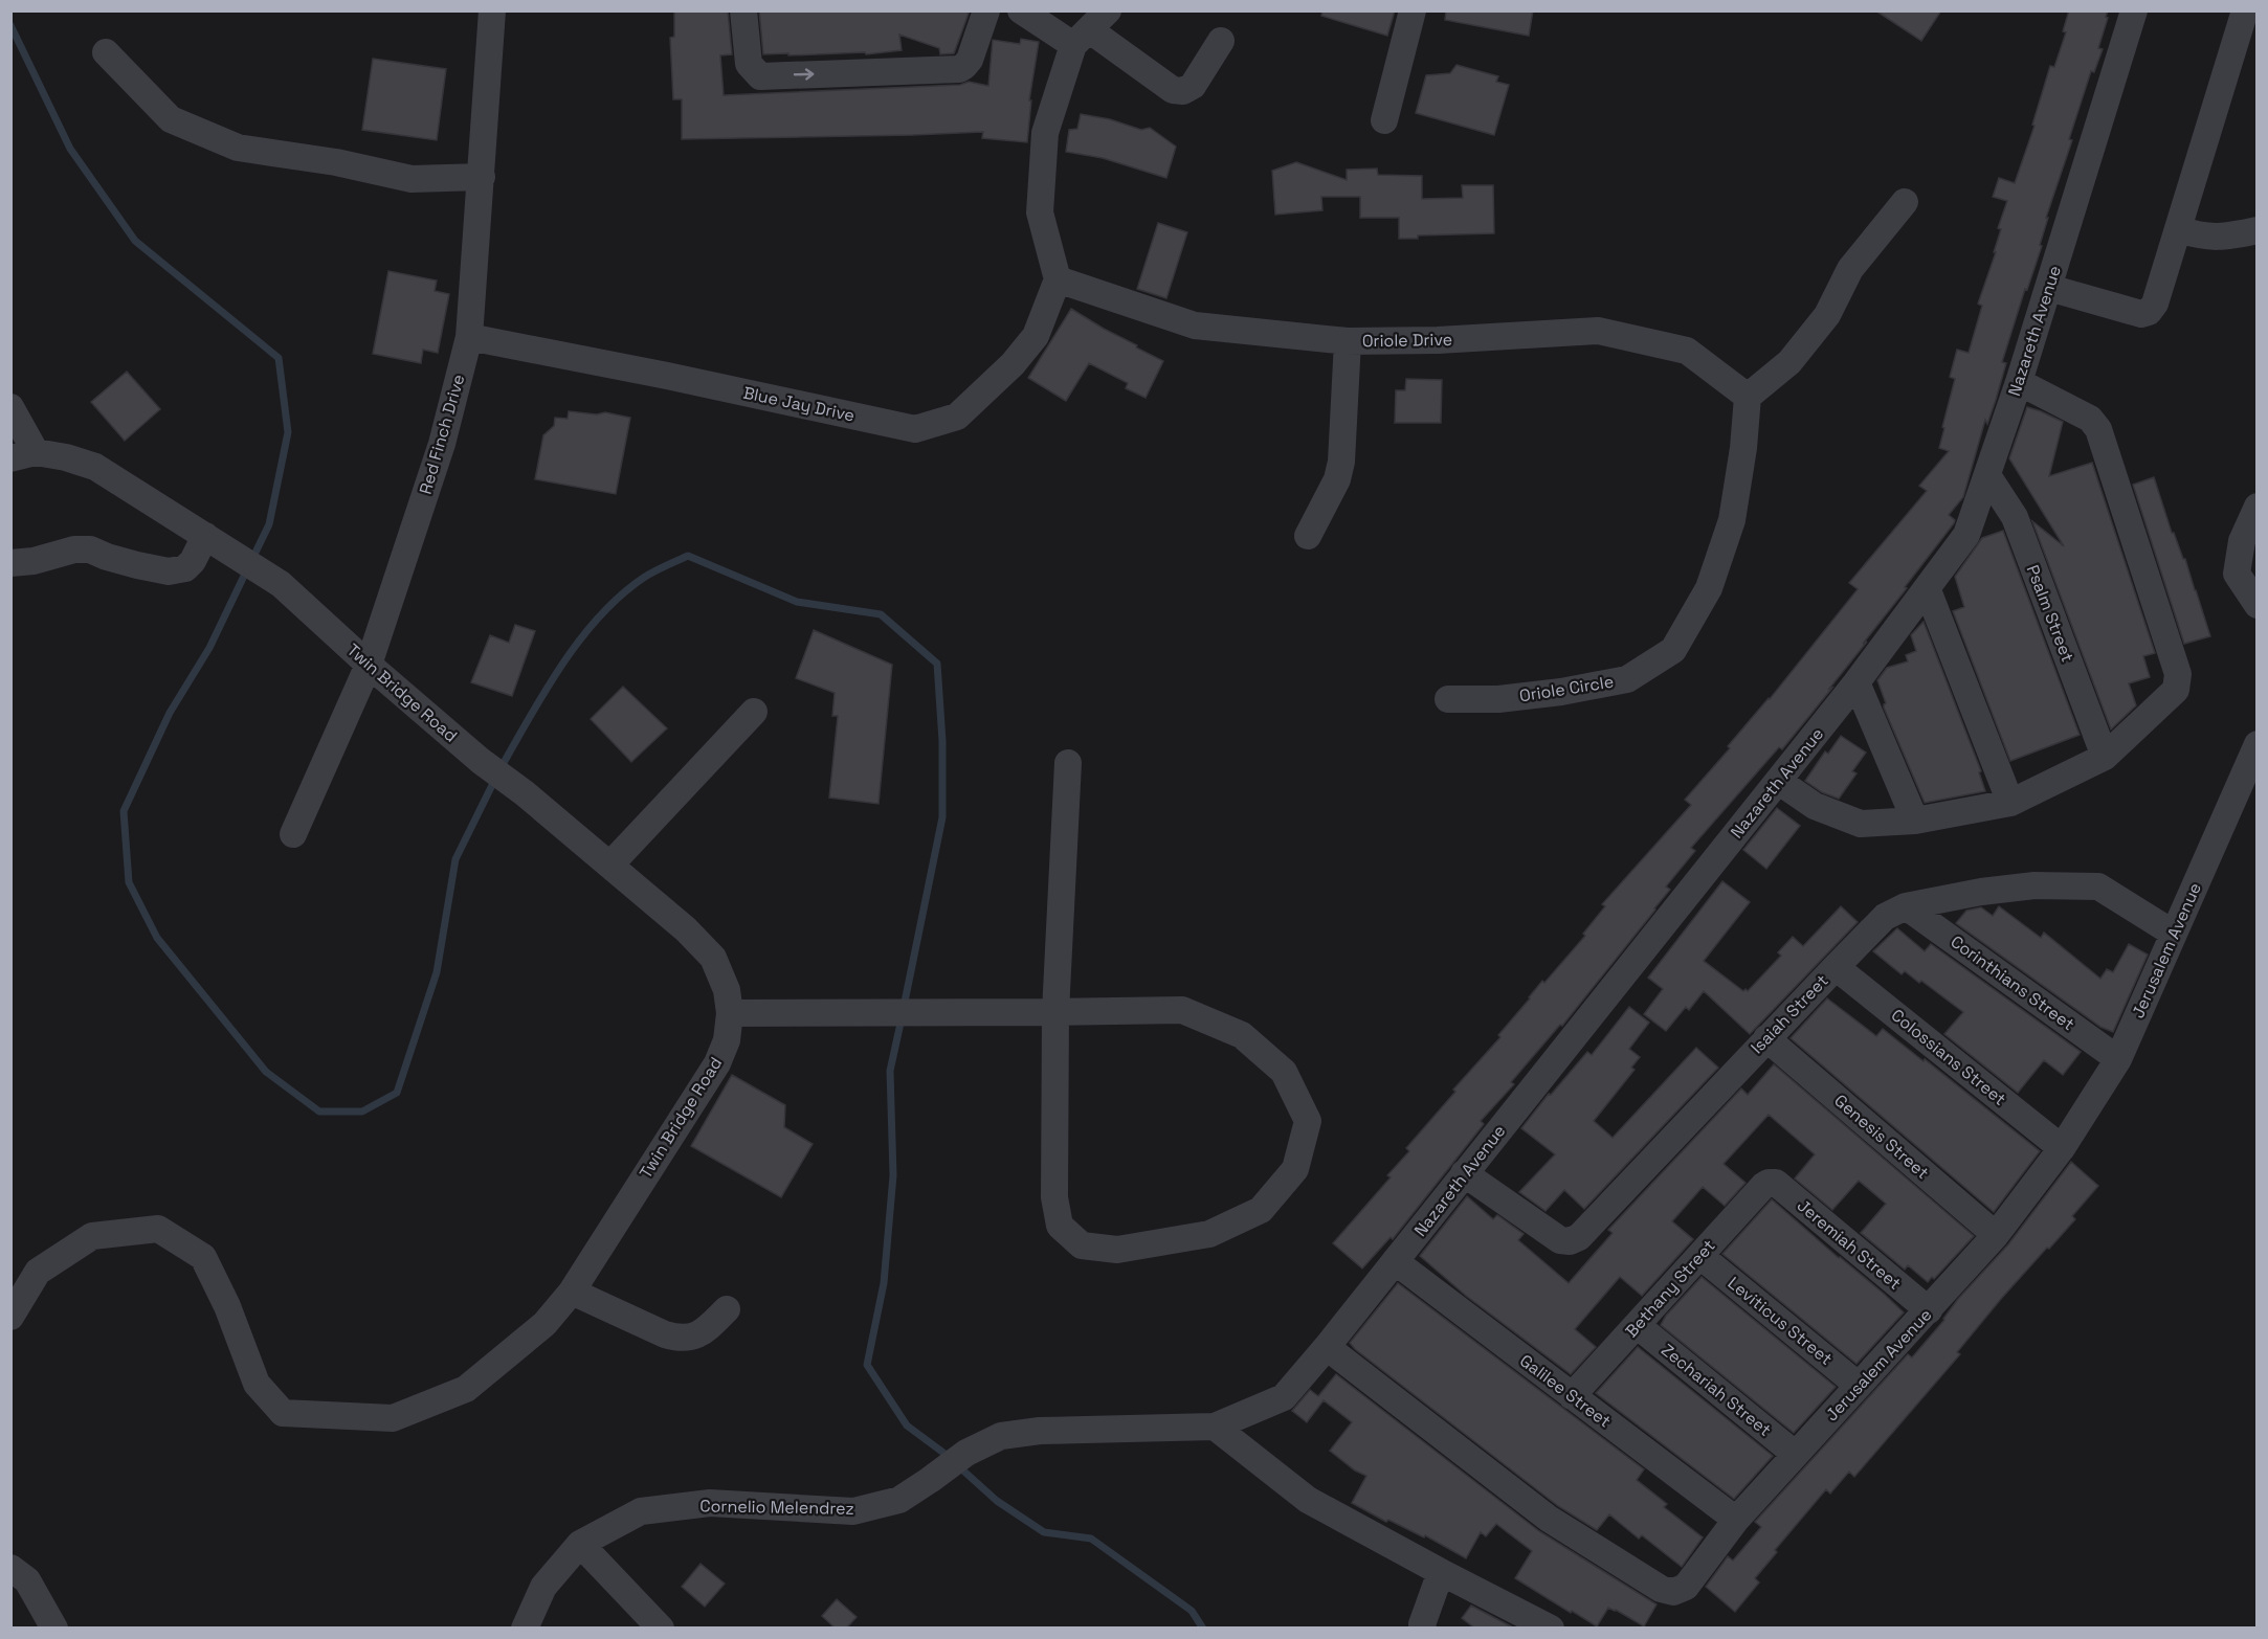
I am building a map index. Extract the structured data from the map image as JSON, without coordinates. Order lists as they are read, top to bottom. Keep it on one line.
{"streets":{"street":["Nazareth Avenue","Oriole Drive","Blue Jay Drive","Red Finch Drive","Psalm Street","Oriole Circle","Twin Bridge Road","Jerusalem Avenue","Corinthians Street","Isaiah Street","Colossians Street","Genesis Street","Jeremiah Street","Bethany Street","Leviticus Street","Zechariah Street","Galilee Street","Cornelio Melendrez"]},"crossings":[["Nazareth Avenue","Psalm Street"],["Nazareth Avenue","Jerusalem Avenue"],["Nazareth Avenue","Isaiah Street"],["Nazareth Avenue","Galilee Street"],["Nazareth Avenue","Cornelio Melendrez"],["Oriole Drive","Blue Jay Drive"],["Oriole Drive","Oriole Circle"],["Blue Jay Drive","Red Finch Drive"],["Red Finch Drive","Twin Bridge Road"],["Jerusalem Avenue","Corinthians Street"],["Jerusalem Avenue","Isaiah Street"],["Jerusalem Avenue","Colossians Street"],["Jerusalem Avenue","Genesis Street"],["Jerusalem Avenue","Jeremiah Street"],["Jerusalem Avenue","Leviticus Street"],["Jerusalem Avenue","Zechariah Street"],["Jerusalem Avenue","Galilee Street"],["Corinthians Street","Isaiah Street"],["Isaiah Street","Colossians Street"],["Isaiah Street","Genesis Street"],["Jeremiah Street","Bethany Street"],["Bethany Street","Leviticus Street"],["Bethany Street","Zechariah Street"],["Bethany Street","Galilee Street"]]}
